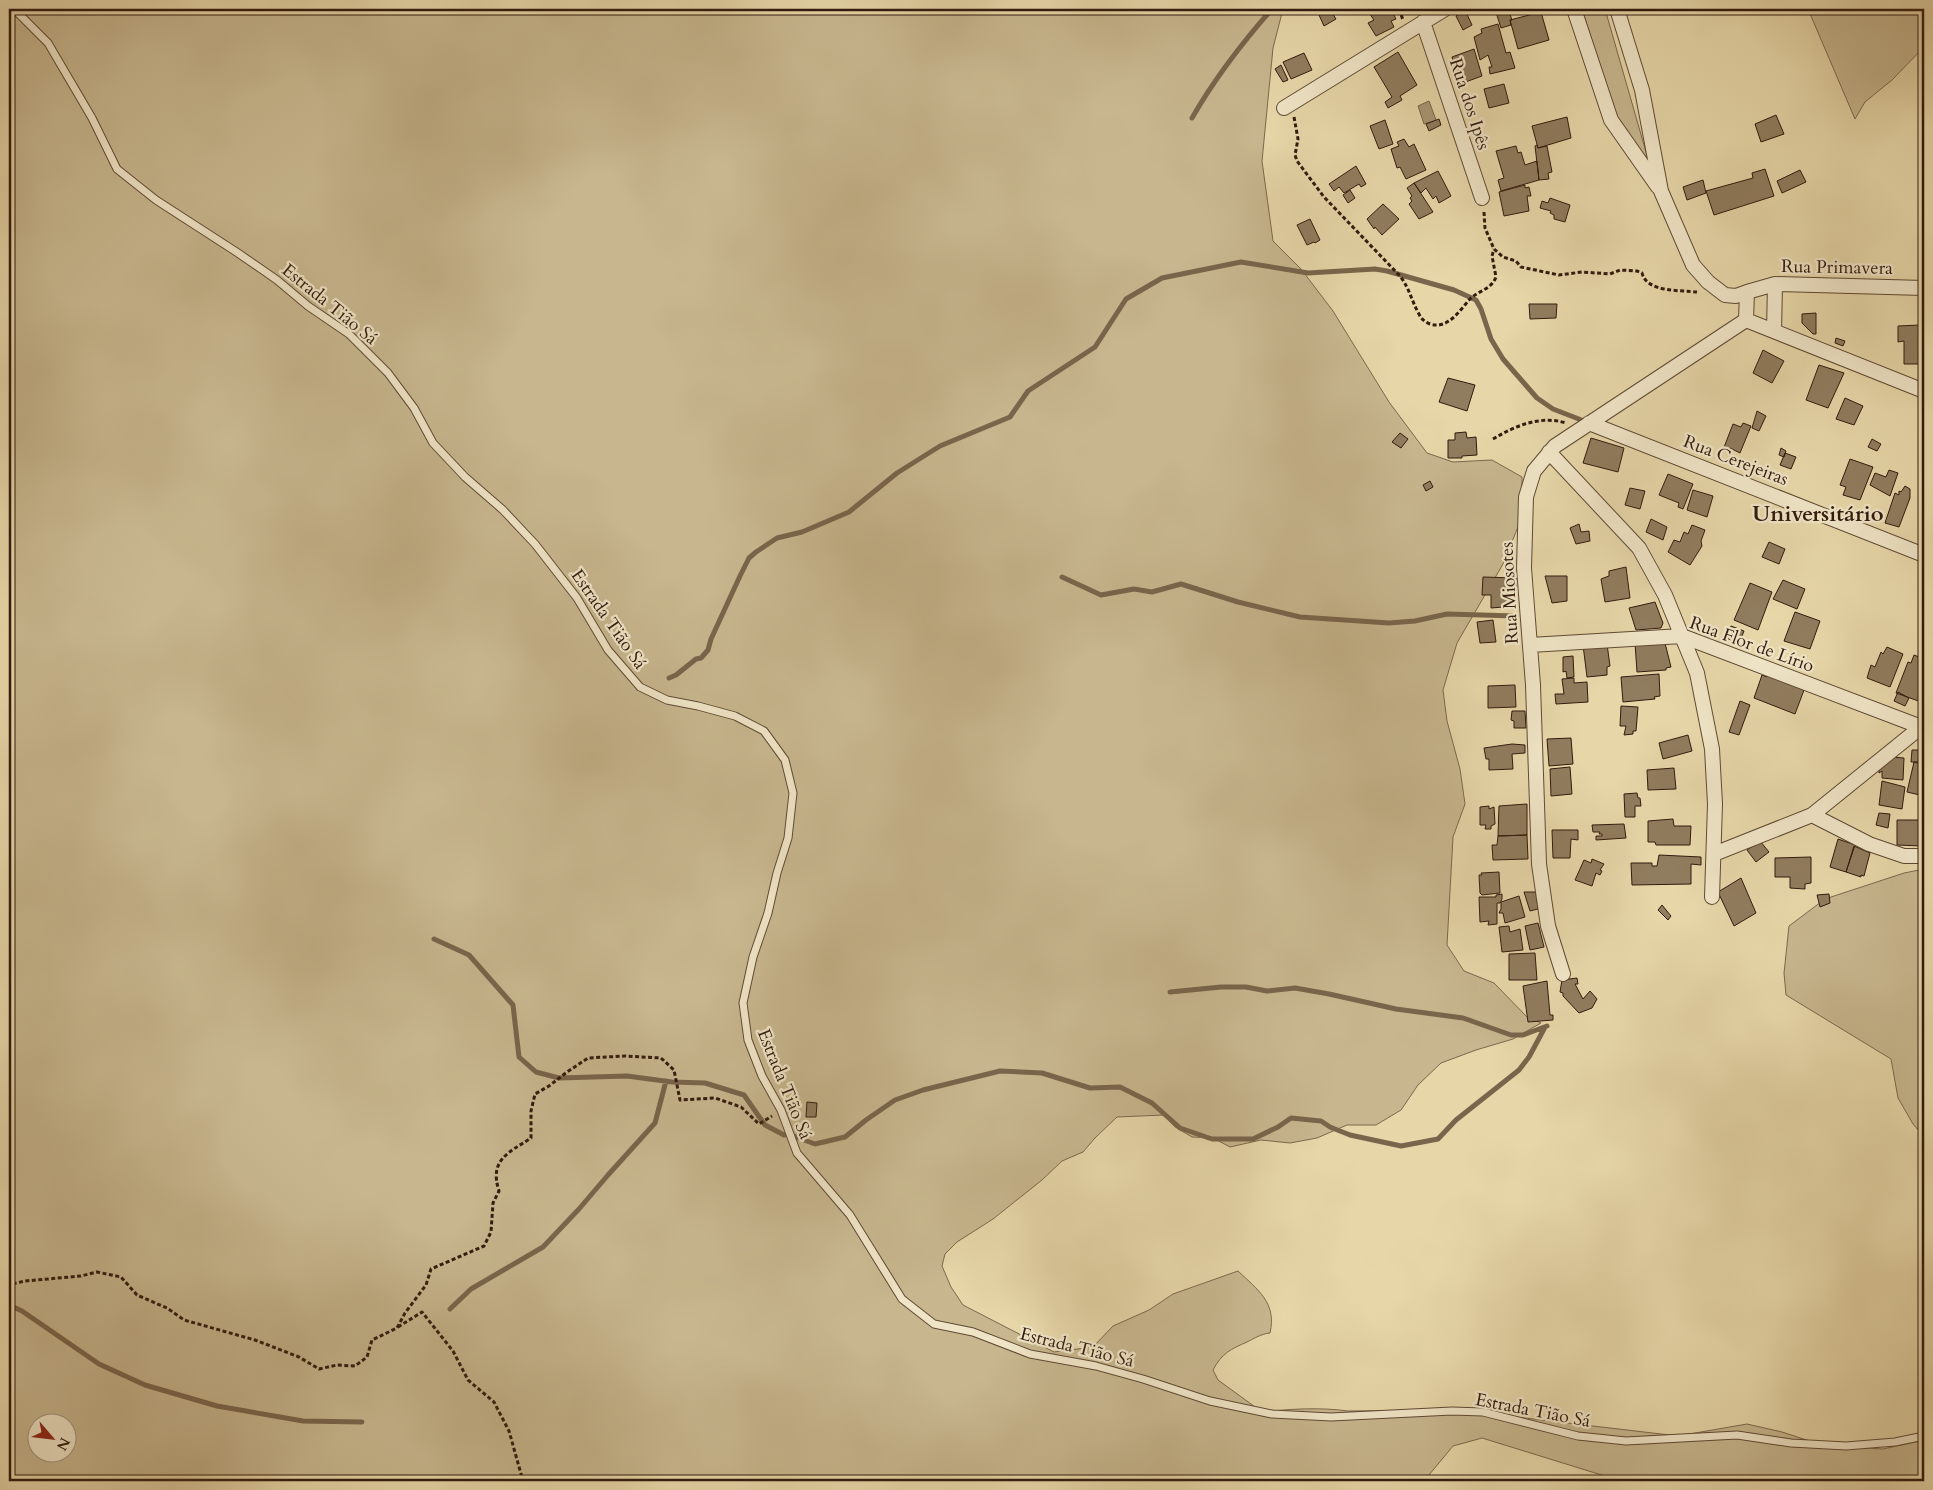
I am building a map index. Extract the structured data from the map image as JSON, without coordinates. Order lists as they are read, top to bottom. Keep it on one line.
{"streets":{"street":["Rua dos Ipês","Rua Primavera","Rua Cerejeiras","Rua Miosotes","Rua Flor de Lírio"],"lane":["Estrada Tião Sá"]},"crossings":[["Rua Cerejeiras","Rua Miosotes"],["Rua Miosotes","Rua Flor de Lírio"]],"districts":["Universitário"],"north":"bottom right"}
